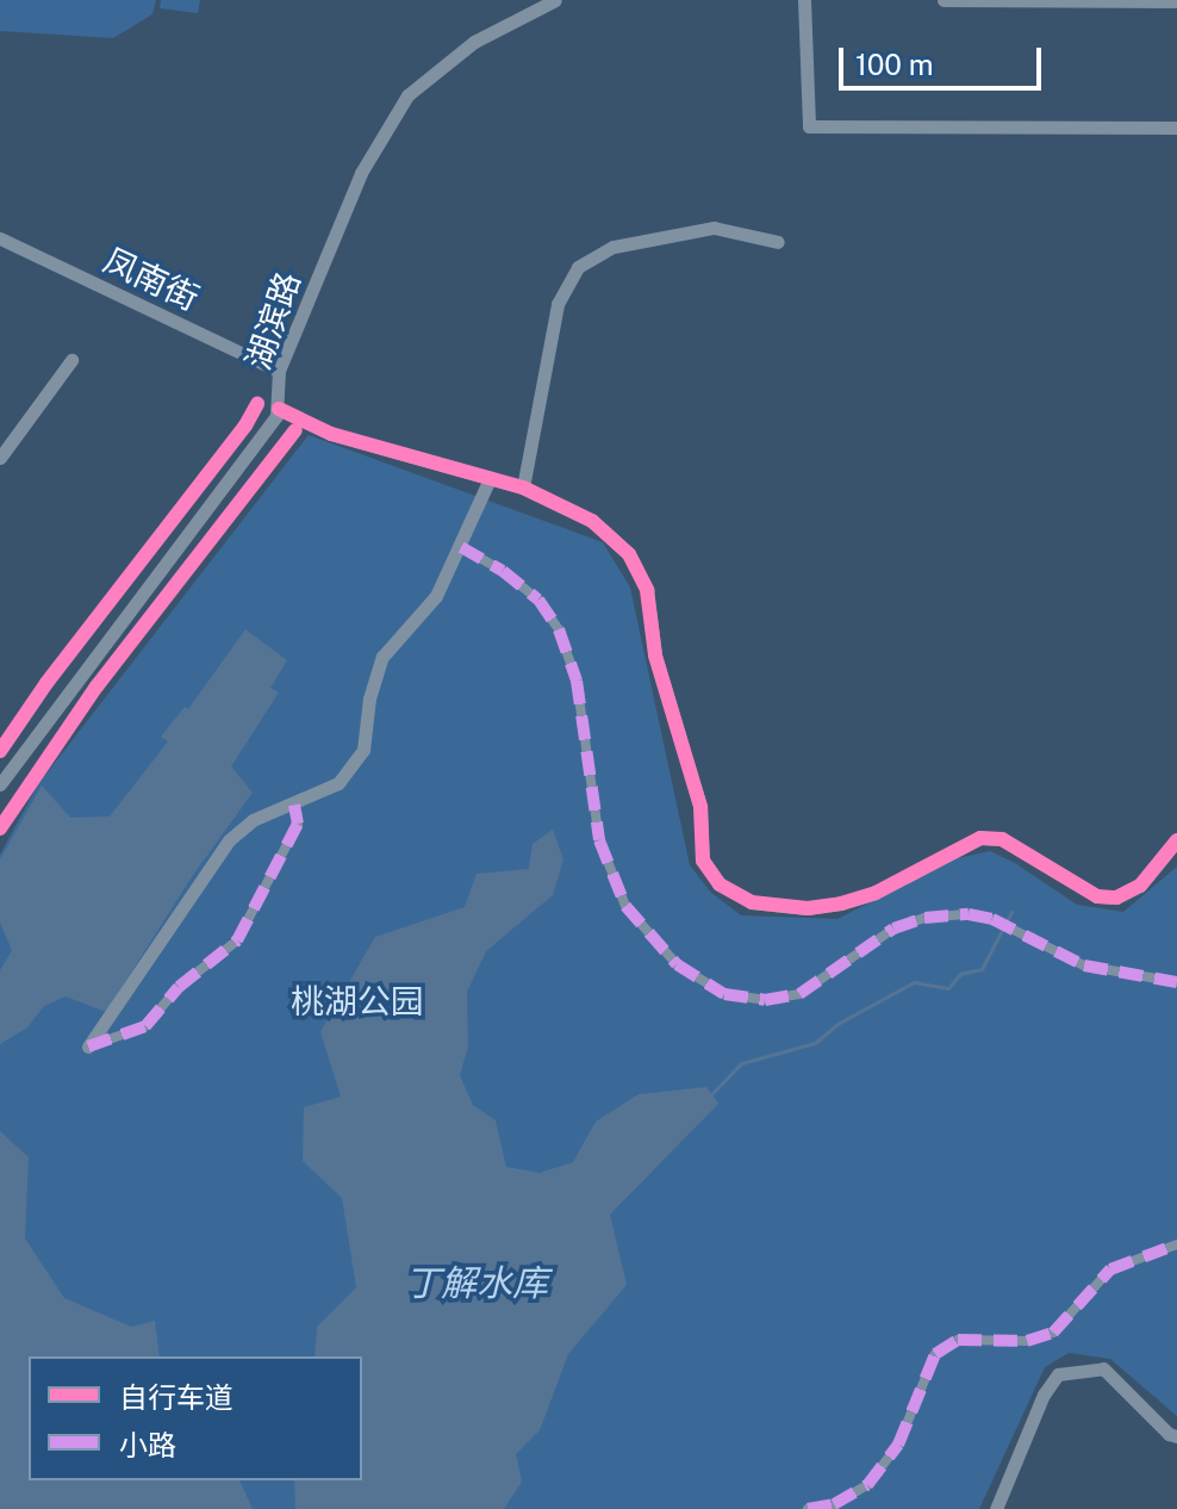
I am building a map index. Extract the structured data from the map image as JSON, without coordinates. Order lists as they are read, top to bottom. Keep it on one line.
{"streets":{"street":["凤南街","湖滨路"]},"crossings":[["凤南街","湖滨路"]],"water":["丁解水库"],"parks":["桃湖公园"],"legend":["自行车道","小路"],"scale_bar":"100 m"}
